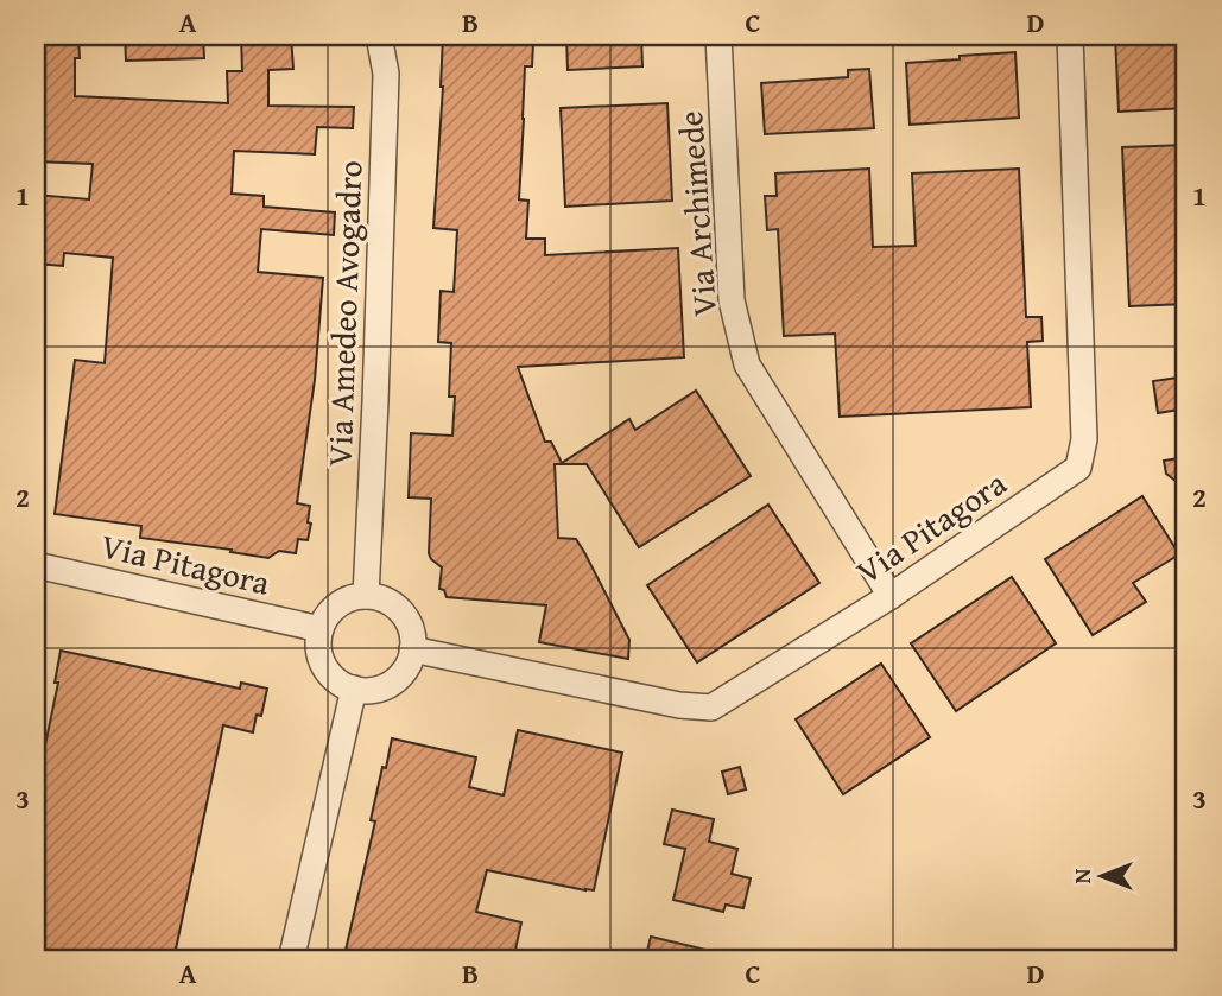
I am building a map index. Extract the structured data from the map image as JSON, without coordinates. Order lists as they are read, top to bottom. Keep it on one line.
{"streets":{"street":["Via Archimede","Via Amedeo Avogadro","Via Pitagora"]},"crossings":[["Via Archimede","Via Pitagora"],["Via Amedeo Avogadro","Via Pitagora"]],"north":"left","grid":{"columns":["A","B","C","D"],"rows":["1","2","3"]}}
